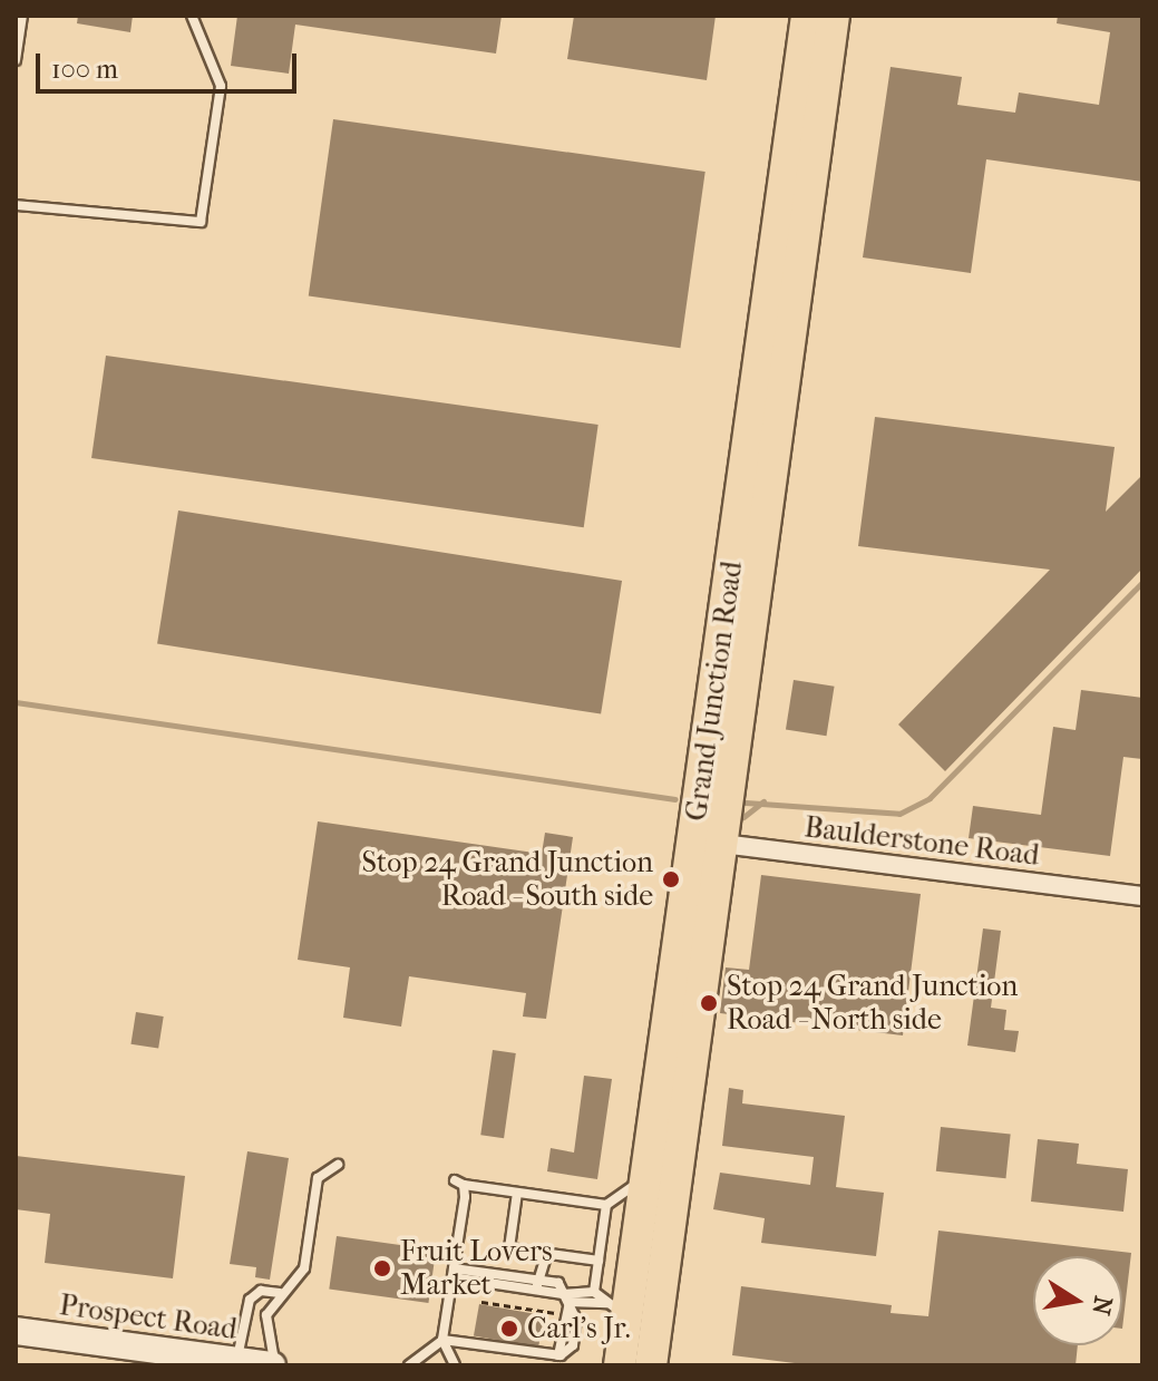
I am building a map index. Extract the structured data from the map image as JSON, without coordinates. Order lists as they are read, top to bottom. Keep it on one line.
{"streets":{"highway":["Grand Junction Road"],"main road":["Prospect Road"],"street":["Baulderstone Road"]},"crossings":[["Grand Junction Road","Baulderstone Road"]],"places":["Stop 24 Grand Junction Road - South side","Stop 24 Grand Junction Road - North side","Fruit Lovers Market","Carl's Jr."],"scale_bar":"100 m","north":"right"}
